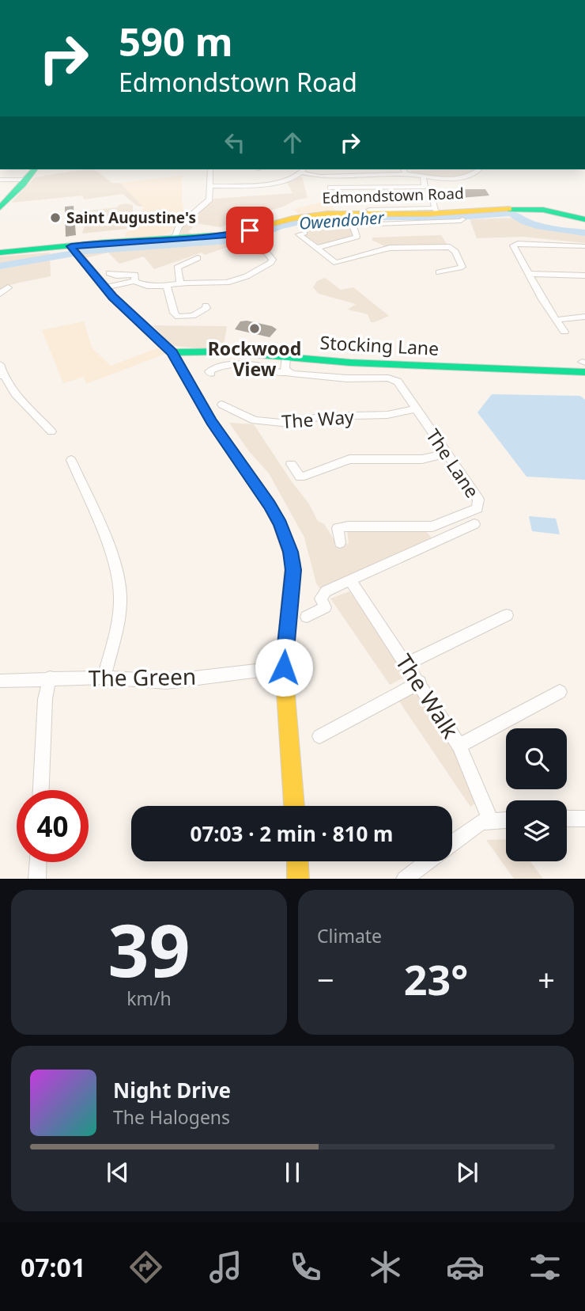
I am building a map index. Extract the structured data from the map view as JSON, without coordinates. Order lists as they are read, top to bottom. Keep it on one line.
{"streets":{"main road":["Edmondstown Road","Stocking Lane"],"street":["The Way","The Lane","The Green","The Walk"]},"crossings":[["The Way","The Lane"]],"water":["Owendoher"],"places":["Saint Augustine's","Rockwood View"],"page":{"turn":["590 m","Edmondstown Road"],"limit":"40","trip":"07:03 · 2 min · 810 m","tile":[["39","km/h"],"Climate"],"heat":["−","23°","+"],"song":["Night Drive","The Halogens"],"tabs":"07:01"}}
